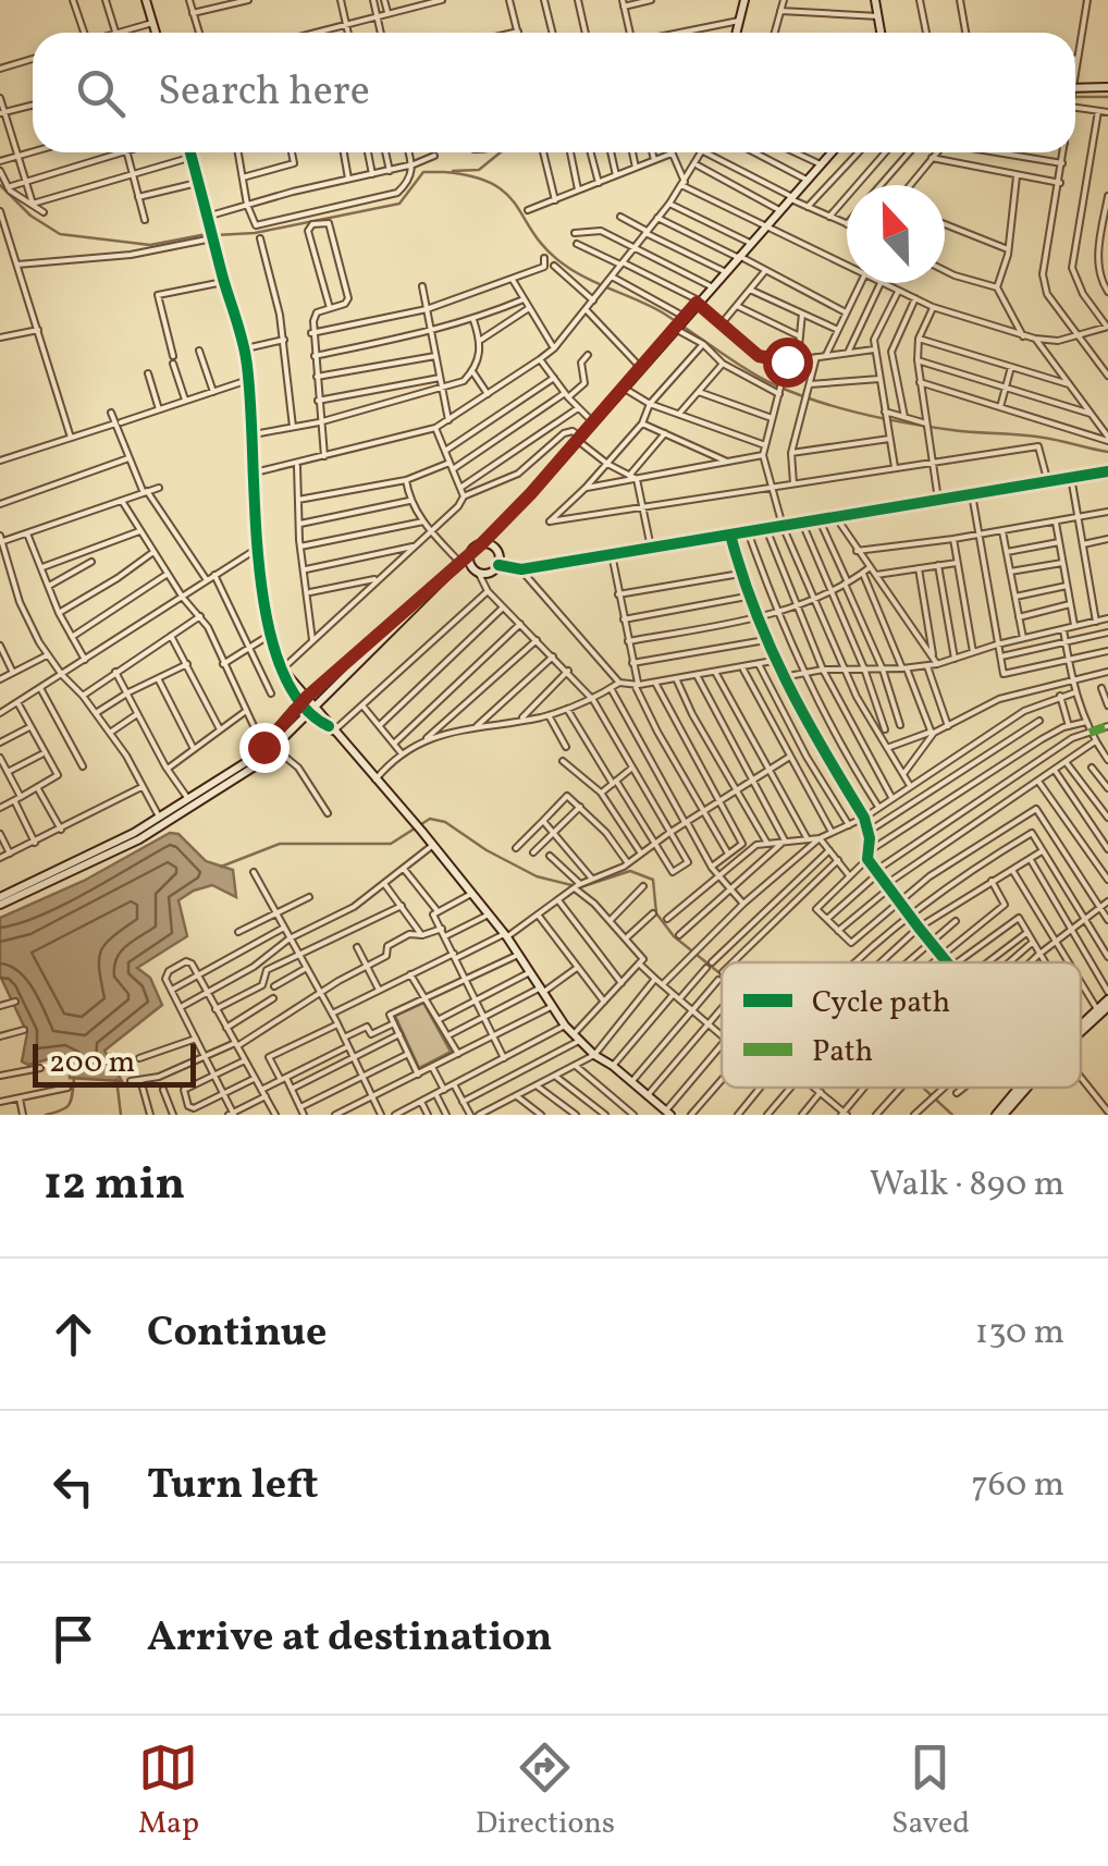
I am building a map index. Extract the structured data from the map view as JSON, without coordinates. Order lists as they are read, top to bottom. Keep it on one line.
{"legend":["Cycle path","Path"],"scale_bar":"200 m","north":"top","page":{"search":"Search here","scale":"200 m","heading":["12 min","Walk · 890 m"],"list":[["Continue","130 m"],["Turn left","760 m"],"Arrive at destination"],"nav":["Map","Directions","Saved"]}}
